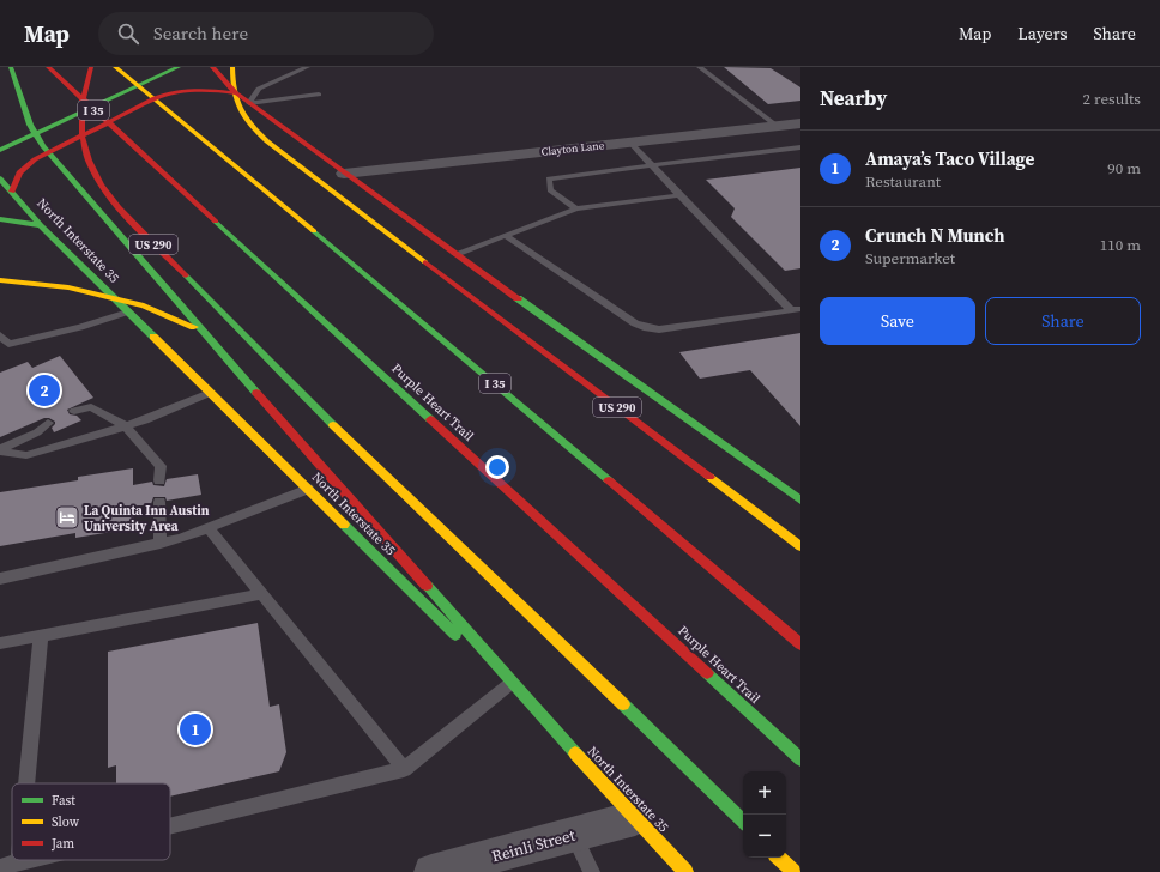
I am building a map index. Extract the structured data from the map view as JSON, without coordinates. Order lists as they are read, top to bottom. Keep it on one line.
{"streets":{"main road":["I 35","North Interstate 35","US 290","Purple Heart Trail"],"street":["Clayton Lane","Reinli Street"]},"crossings":[["North Interstate 35","Reinli Street"]],"places":{"hotel":["La Quinta Inn Austin University Area"]},"legend":["Fast","Slow","Jam"],"page":{"header":"Map","search":"Search here","nav":["Map","Layers","Share"],"heading":["Nearby","2 results"],"list":[{"mark":"1","name":"Amaya’s Taco Village","note":"Restaurant","value":"90 m"},{"mark":"2","name":"Crunch N Munch","note":"Supermarket","value":"110 m"}],"buttons":["Save","Share"],"pins":["2","1"],"map_buttons":["+","−"]}}
